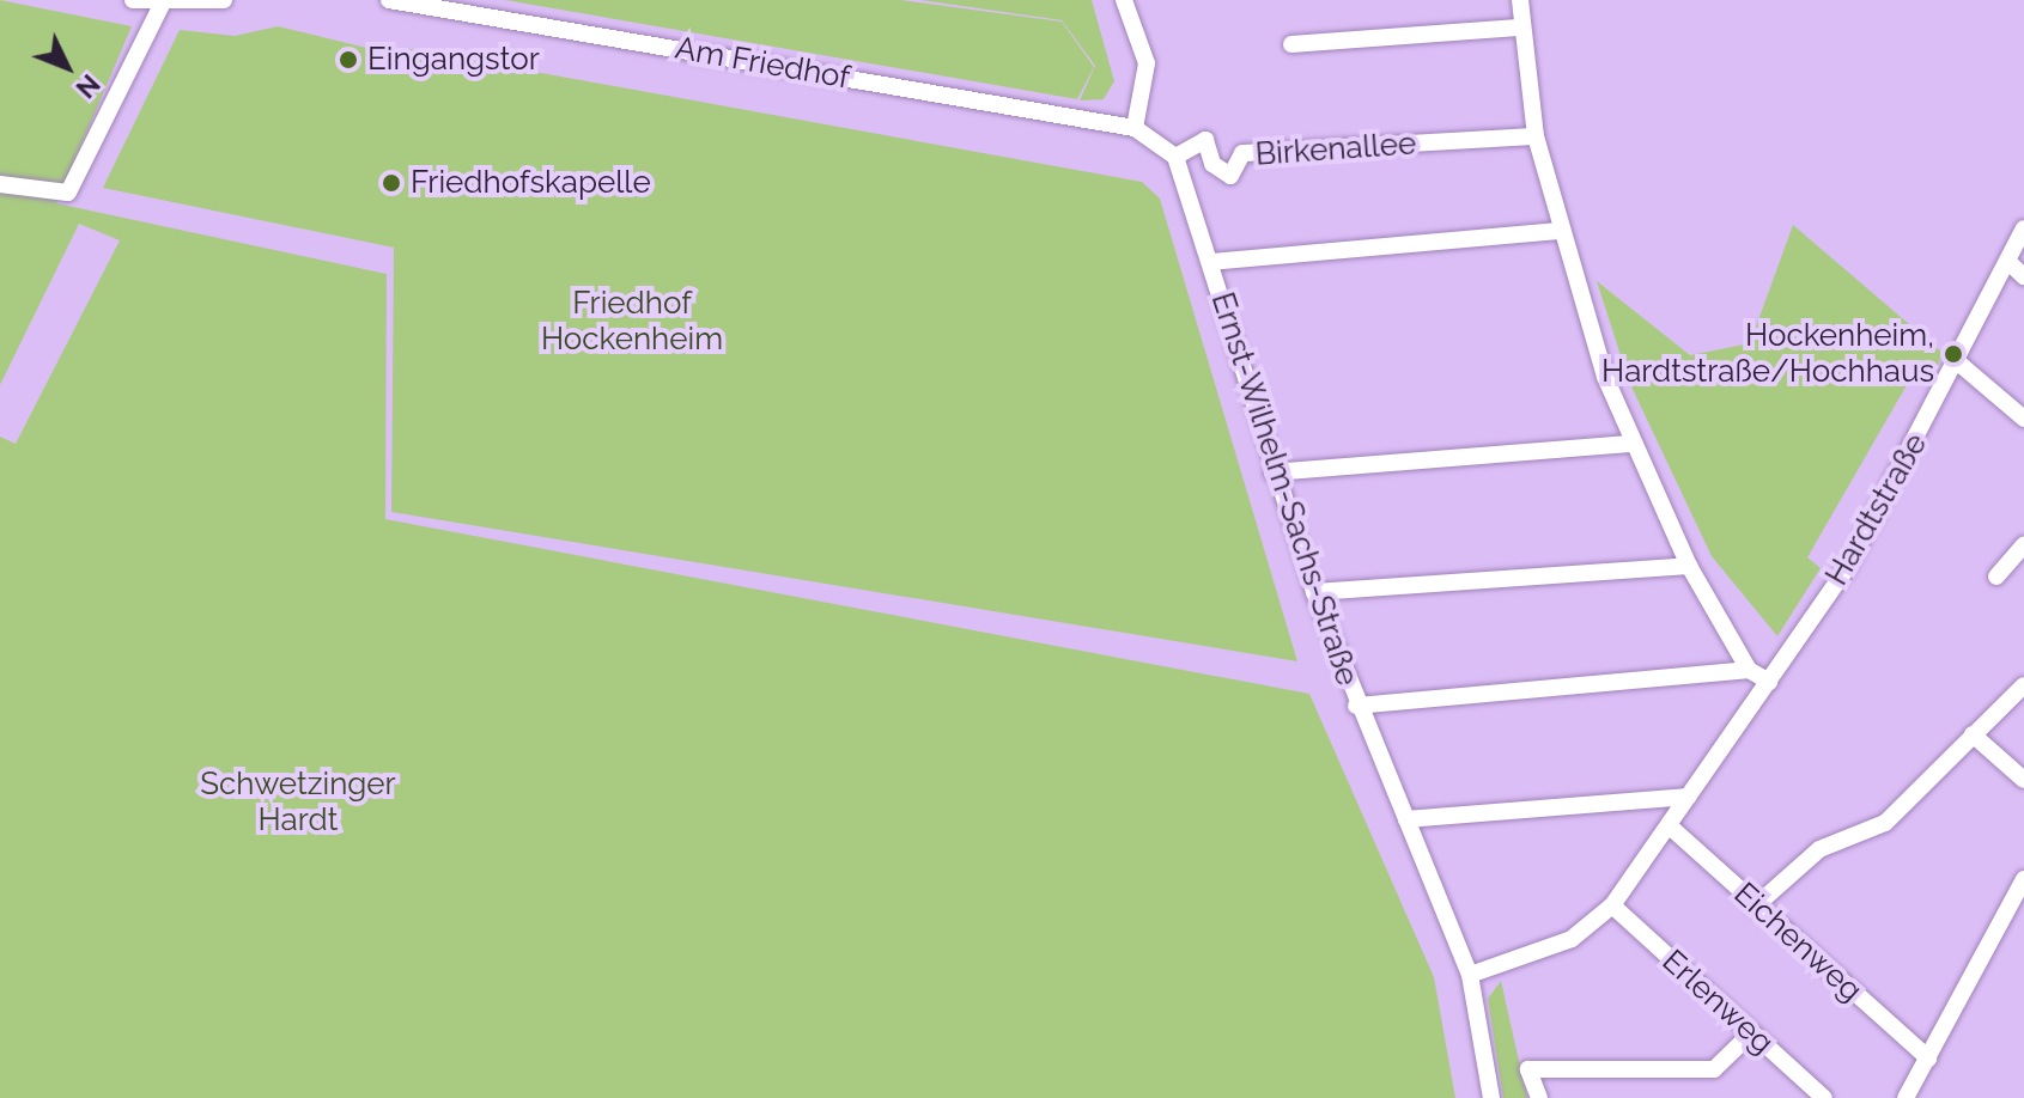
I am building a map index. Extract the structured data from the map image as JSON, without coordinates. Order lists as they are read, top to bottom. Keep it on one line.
{"streets":{"street":["Am Friedhof","Birkenallee","Ernst-Wilhelm-Sachs-Straße","Hardtstraße","Eichenweg","Erlenweg"]},"crossings":[["Birkenallee","Ernst-Wilhelm-Sachs-Straße"]],"parks":["Friedhof Hockenheim","Schwetzinger Hardt"],"places":["Eingangstor","Friedhofskapelle","Hockenheim, Hardtstraße/Hochhaus"],"north":"bottom right"}
